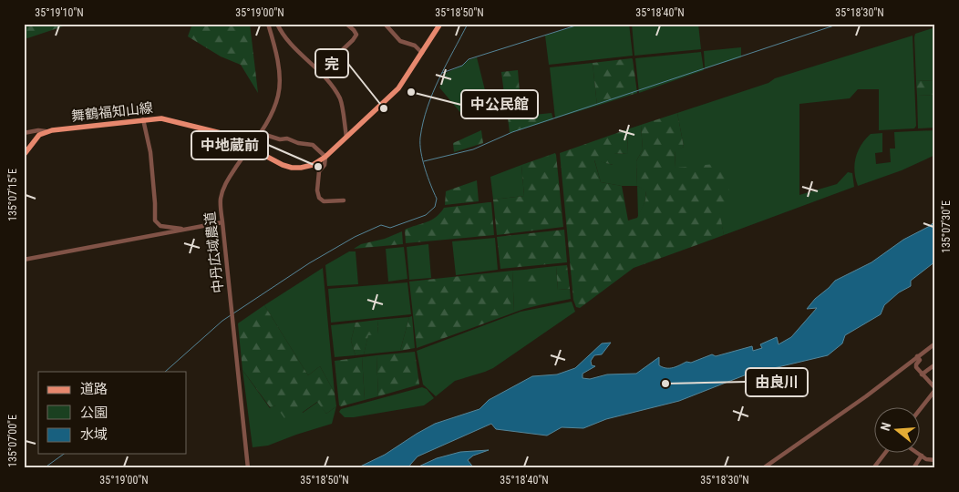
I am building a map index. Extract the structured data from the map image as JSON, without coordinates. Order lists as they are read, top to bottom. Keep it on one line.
{"streets":{"main road":["舞鶴福知山線"],"street":["中丹広域農道"]},"crossings":[["舞鶴福知山線","中丹広域農道"]],"places":["中公民館","完","中地蔵前","由良川"],"legend":["道路","公園","水域"],"north":"left","coordinates":["35°19'10\"N","35°19'00\"N","35°18'50\"N","35°18'40\"N","35°18'30\"N","135°07'15\"E","135°07'30\"E","135°07'00\"E"]}
